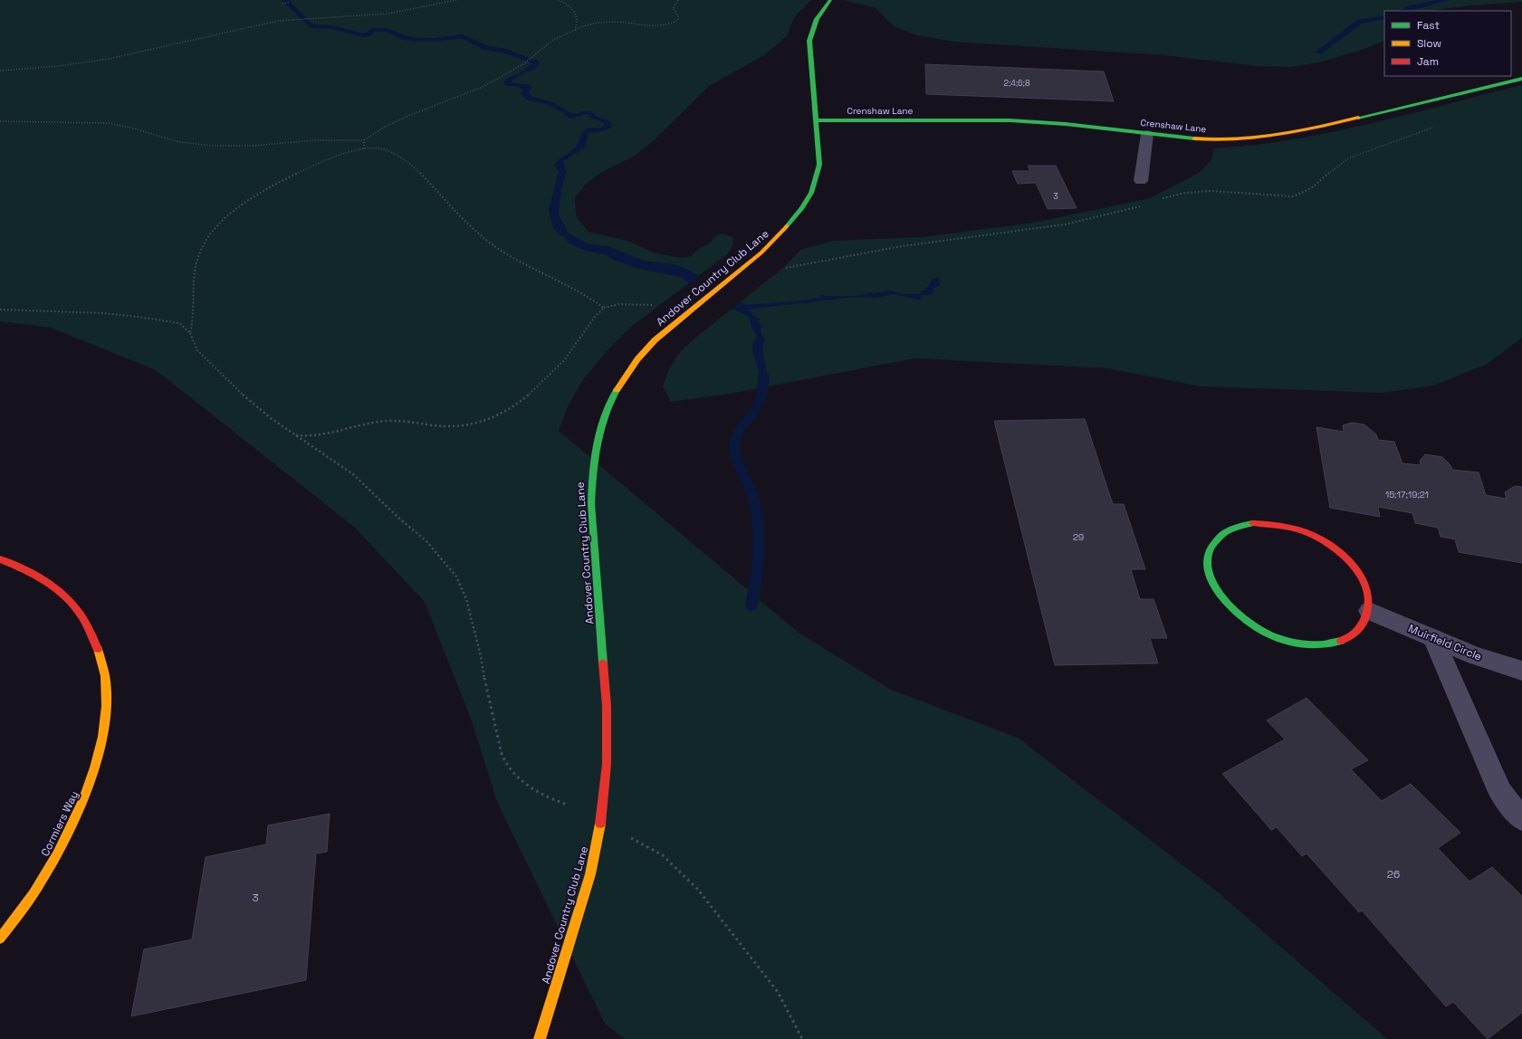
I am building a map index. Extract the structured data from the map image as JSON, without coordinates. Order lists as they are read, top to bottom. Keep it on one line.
{"streets":{"street":["Crenshaw Lane","Andover Country Club Lane","Muirfield Circle","Cormiers Way"]},"crossings":[["Crenshaw Lane","Andover Country Club Lane"]],"house_numbers":["2;4;6;8","3","15;17;19;21","29","26","3"],"legend":["Fast","Slow","Jam"]}
